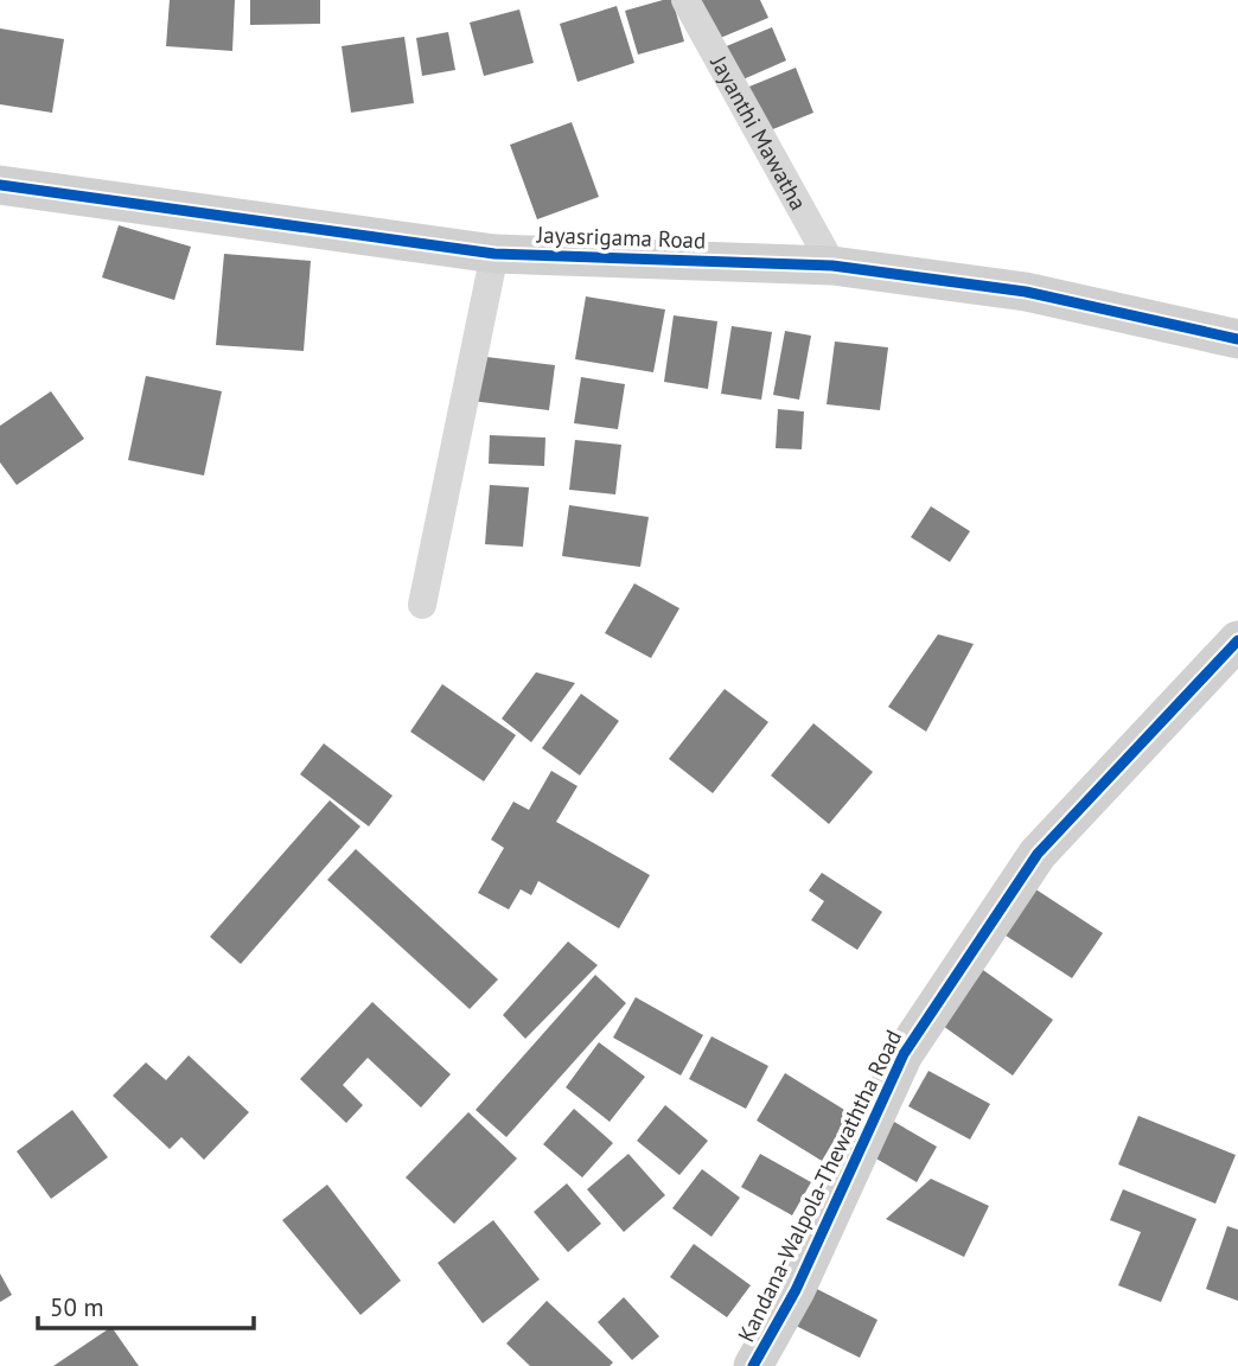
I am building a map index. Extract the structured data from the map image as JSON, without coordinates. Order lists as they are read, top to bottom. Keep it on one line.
{"streets":{"street":["Jayanthi Mawatha","Jayasrigama Road","Kandana-Walpola-Thewaththa Road"]},"crossings":[["Jayanthi Mawatha","Jayasrigama Road"]],"scale_bar":"50 m"}
